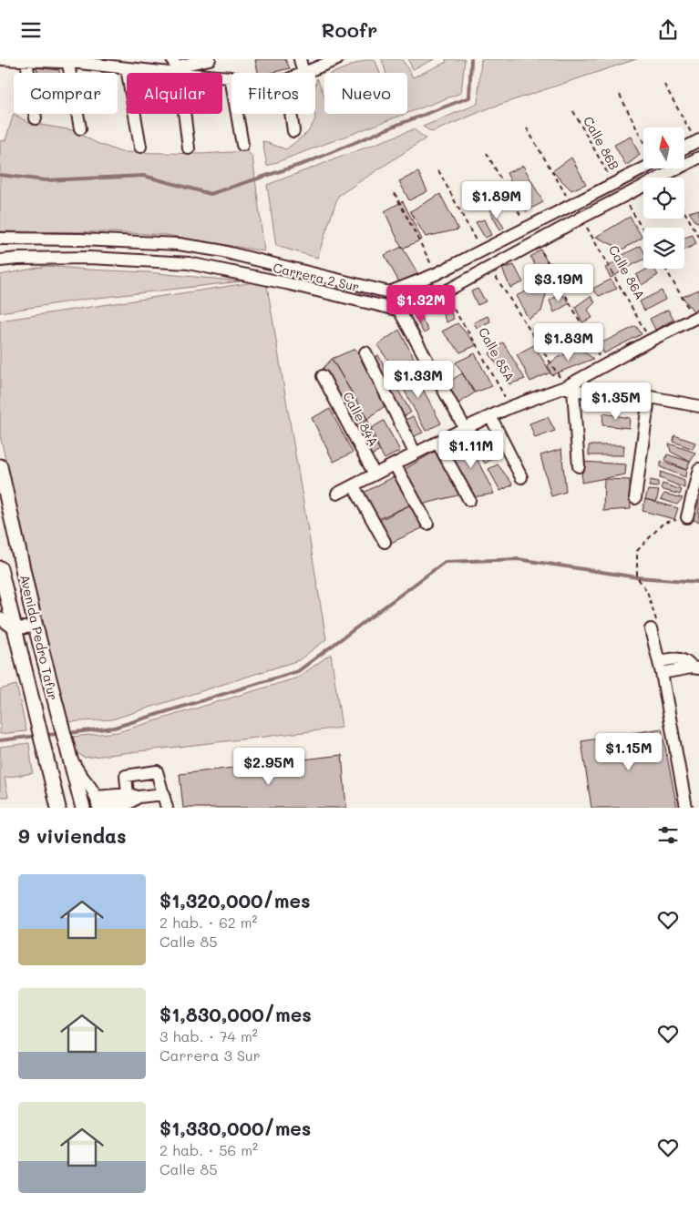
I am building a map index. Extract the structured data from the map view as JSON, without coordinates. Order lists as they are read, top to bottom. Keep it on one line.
{"streets":{"main road":["Avenida Pedro Tafur"],"street":["Carrera 2 Sur","Calle 84A"],"path":["Calle 86B","Calle 86A","Calle 85A"]},"north":"top","page":{"header":"Roofr","chip":["Comprar","Alquilar","Filtros","Nuevo"],"price":["$1.89M","$3.19M","$1.32M","$1.83M","$1.33M","$1.35M","$1.11M","$1.15M","$2.95M"],"heading":"9 viviendas","list":[{"name":"$1,320,000/mes","note":"2 hab. · 62 m² · Calle 85"},{"name":"$1,830,000/mes","note":"3 hab. · 74 m² · Carrera 3 Sur"},{"name":"$1,330,000/mes","note":"2 hab. · 56 m² · Calle 85"}]}}
